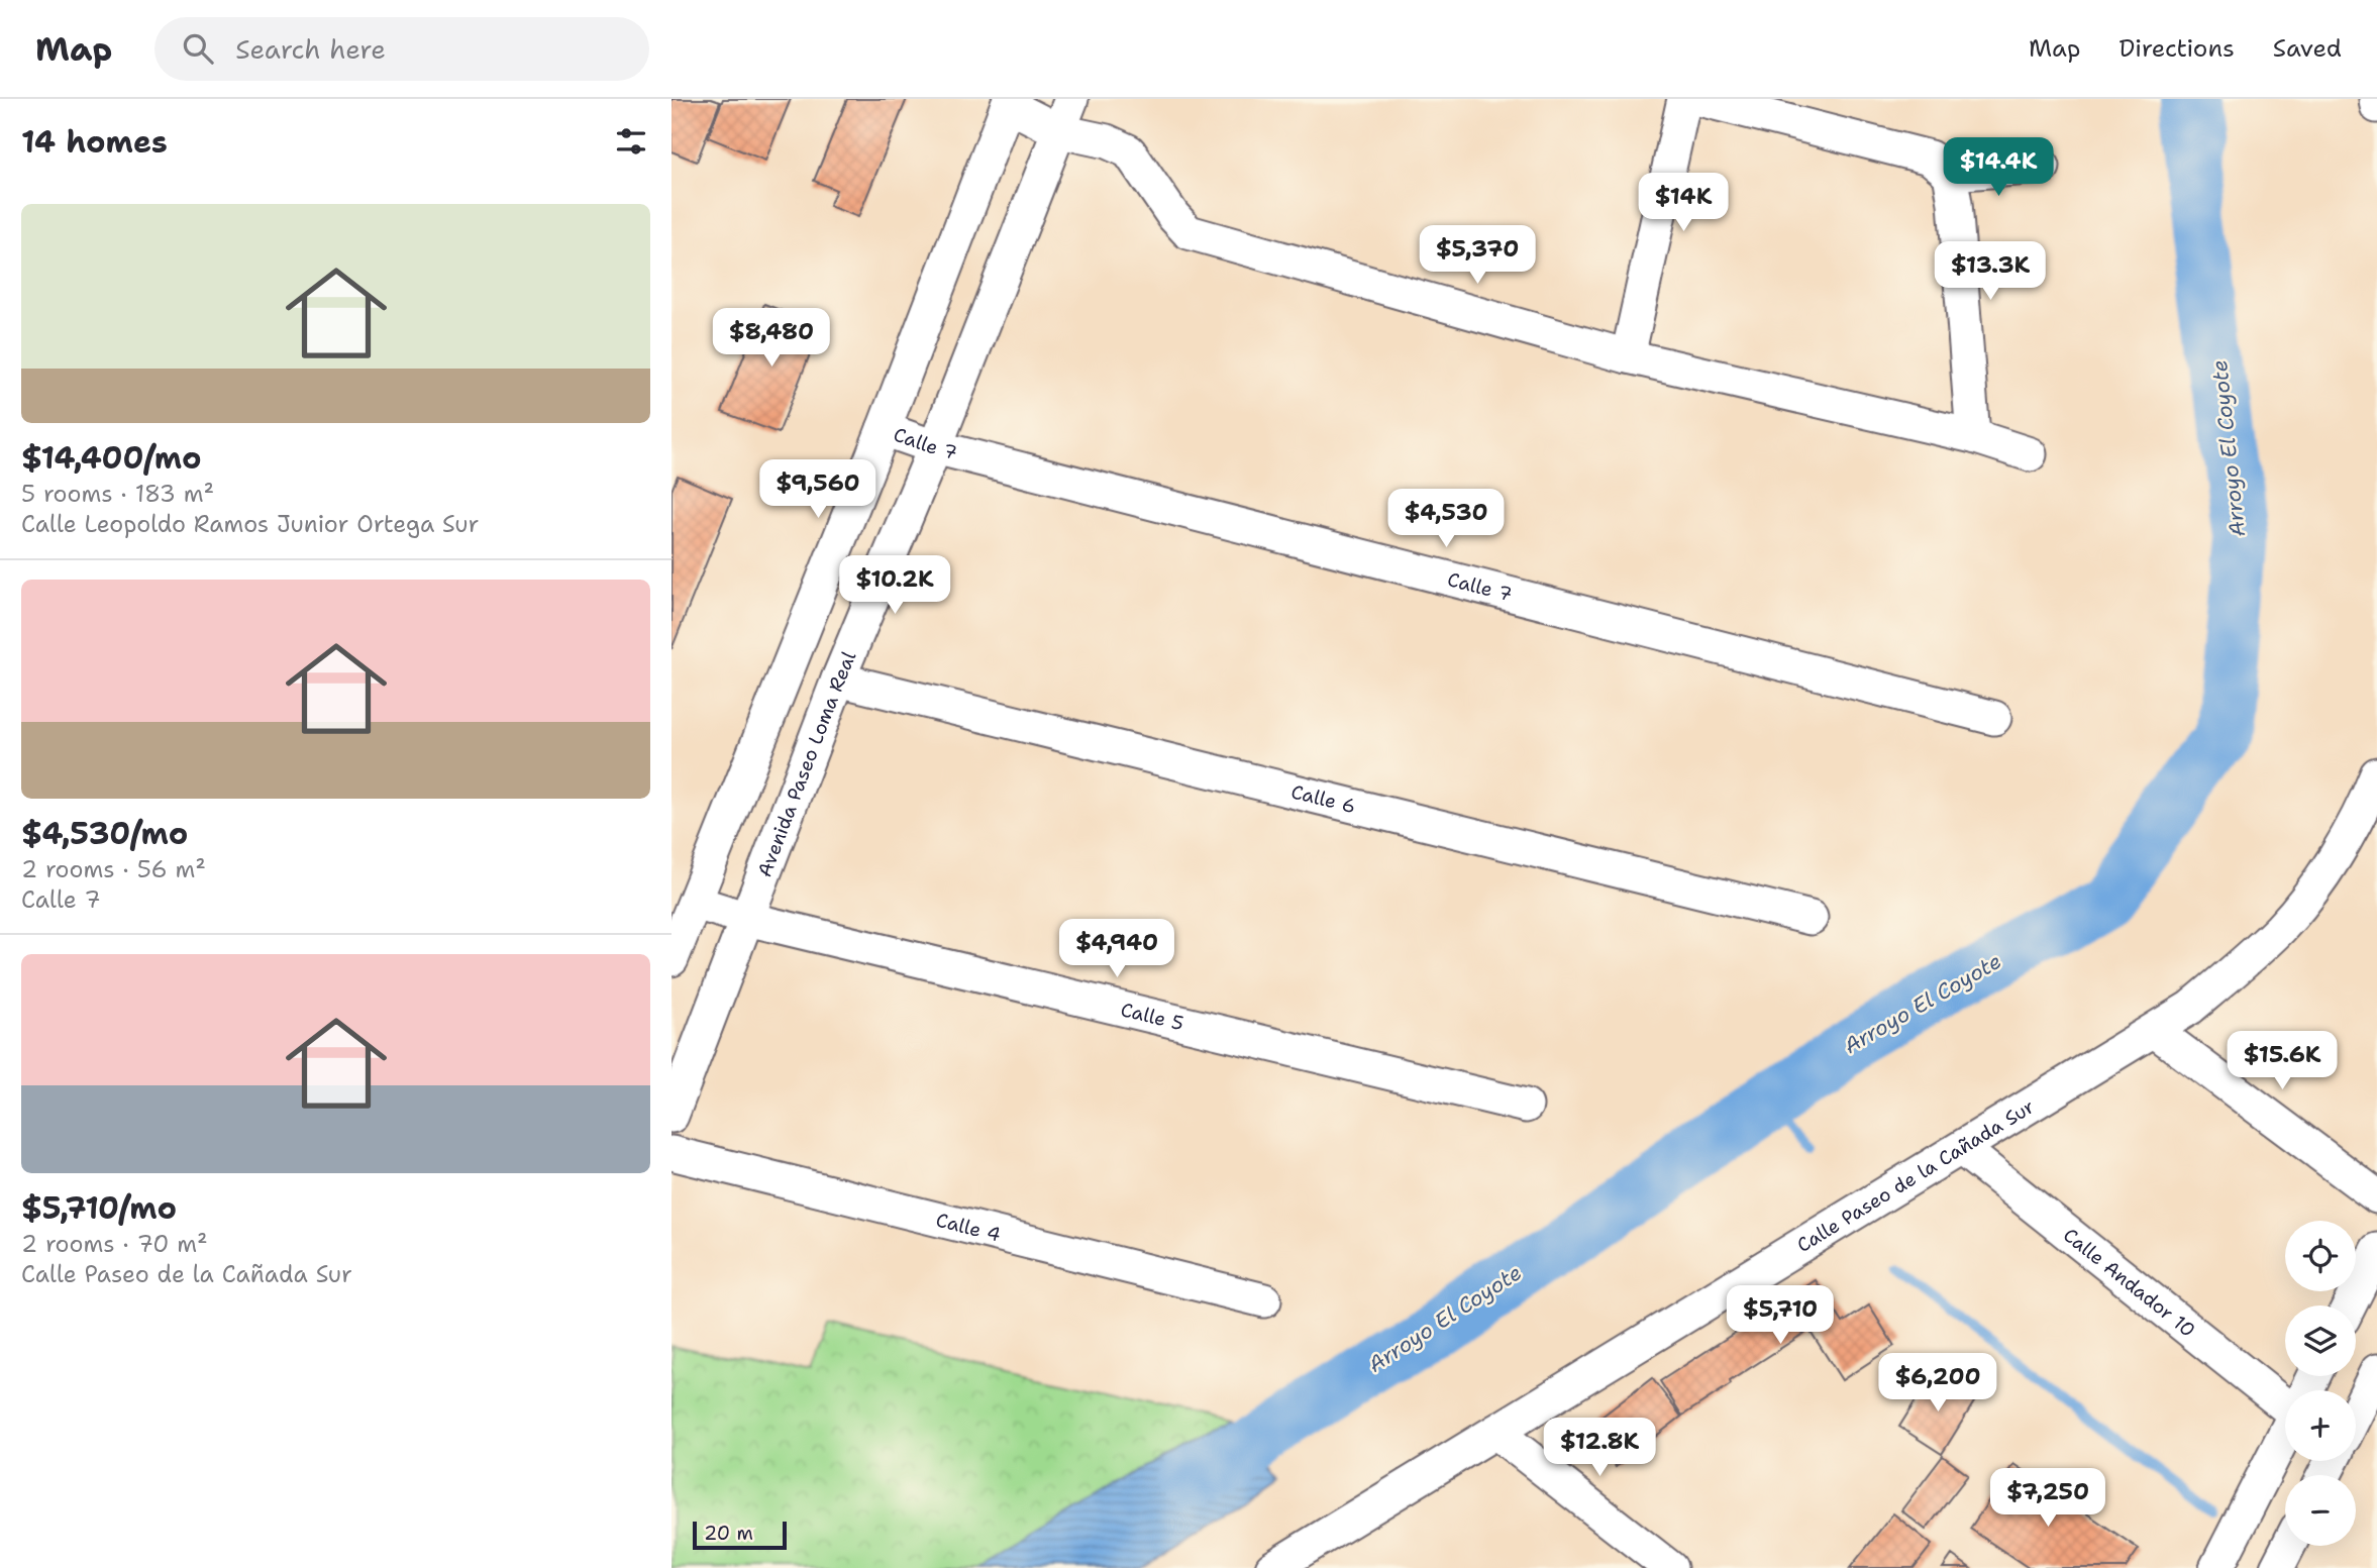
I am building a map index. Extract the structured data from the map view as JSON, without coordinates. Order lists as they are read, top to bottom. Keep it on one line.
{"streets":{"street":["Calle 7","Avenida Paseo Loma Real","Calle 6","Calle 5","Calle Paseo de la Cañada Sur","Calle 4","Calle Andador 10"]},"crossings":[["Calle 7","Avenida Paseo Loma Real"],["Avenida Paseo Loma Real","Calle 6"],["Avenida Paseo Loma Real","Calle 5"],["Calle Paseo de la Cañada Sur","Calle Andador 10"]],"water":["Arroyo El Coyote"],"scale_bar":"20 m","page":{"header":"Map","search":"Search here","nav":["Map","Directions","Saved"],"heading":"14 homes","price":["$14.4K","$14K","$5,370","$13.3K","$8,480","$9,560","$4,530","$10.2K","$4,940","$15.6K","$5,710","$6,200","$12.8K","$7,250"],"list":[{"name":"$14,400/mo","note":"5 rooms · 183 m² · Calle Leopoldo Ramos Junior Ortega Sur"},{"name":"$4,530/mo","note":"2 rooms · 56 m² · Calle 7"},{"name":"$5,710/mo","note":"2 rooms · 70 m² · Calle Paseo de la Cañada Sur"}],"map_buttons":["+","−"],"scale":"20 m"}}
